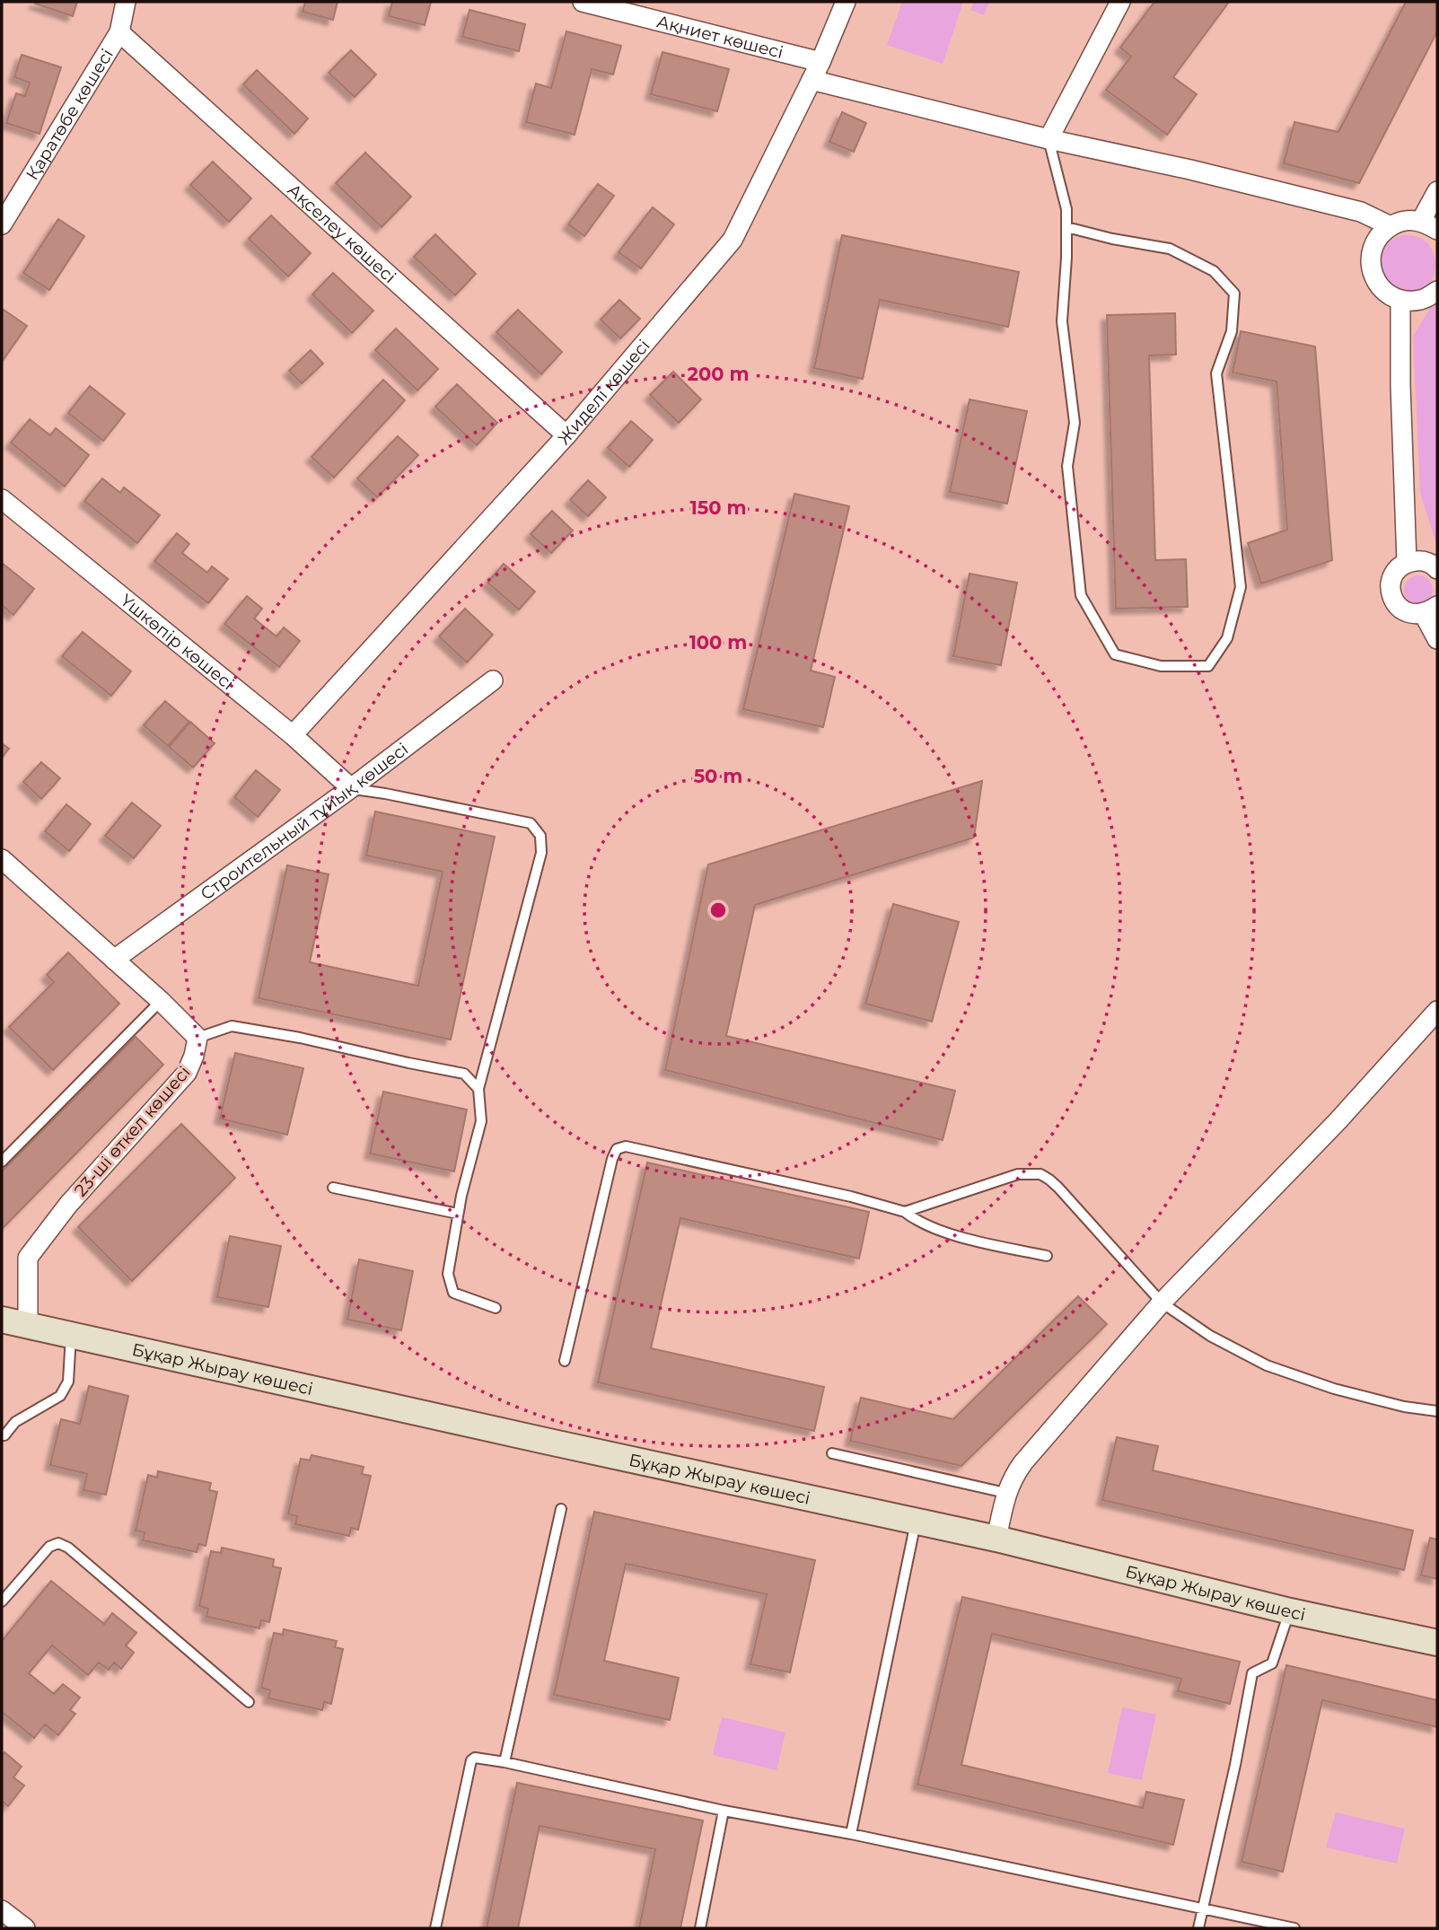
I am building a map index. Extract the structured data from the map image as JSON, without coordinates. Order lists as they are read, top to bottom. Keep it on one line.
{"streets":{"street":["Ақниет көшесі","Қаратөбе көшесі","Ақселеу көшесі","Жиделі көшесі","Үшкөпір көшесі","Строительный тұйық көшесі","23-ші өткел көшесі","Бұқар Жырау көшесі"]},"crossings":[["Ақниет көшесі","Жиделі көшесі"],["Қаратөбе көшесі","Ақселеу көшесі"],["Ақселеу көшесі","Жиделі көшесі"],["Жиделі көшесі","Үшкөпір көшесі"],["Үшкөпір көшесі","Строительный тұйық көшесі"],["23-ші өткел көшесі","Бұқар Жырау көшесі"]],"rings":["200 m","150 m","100 m","50 m"]}
